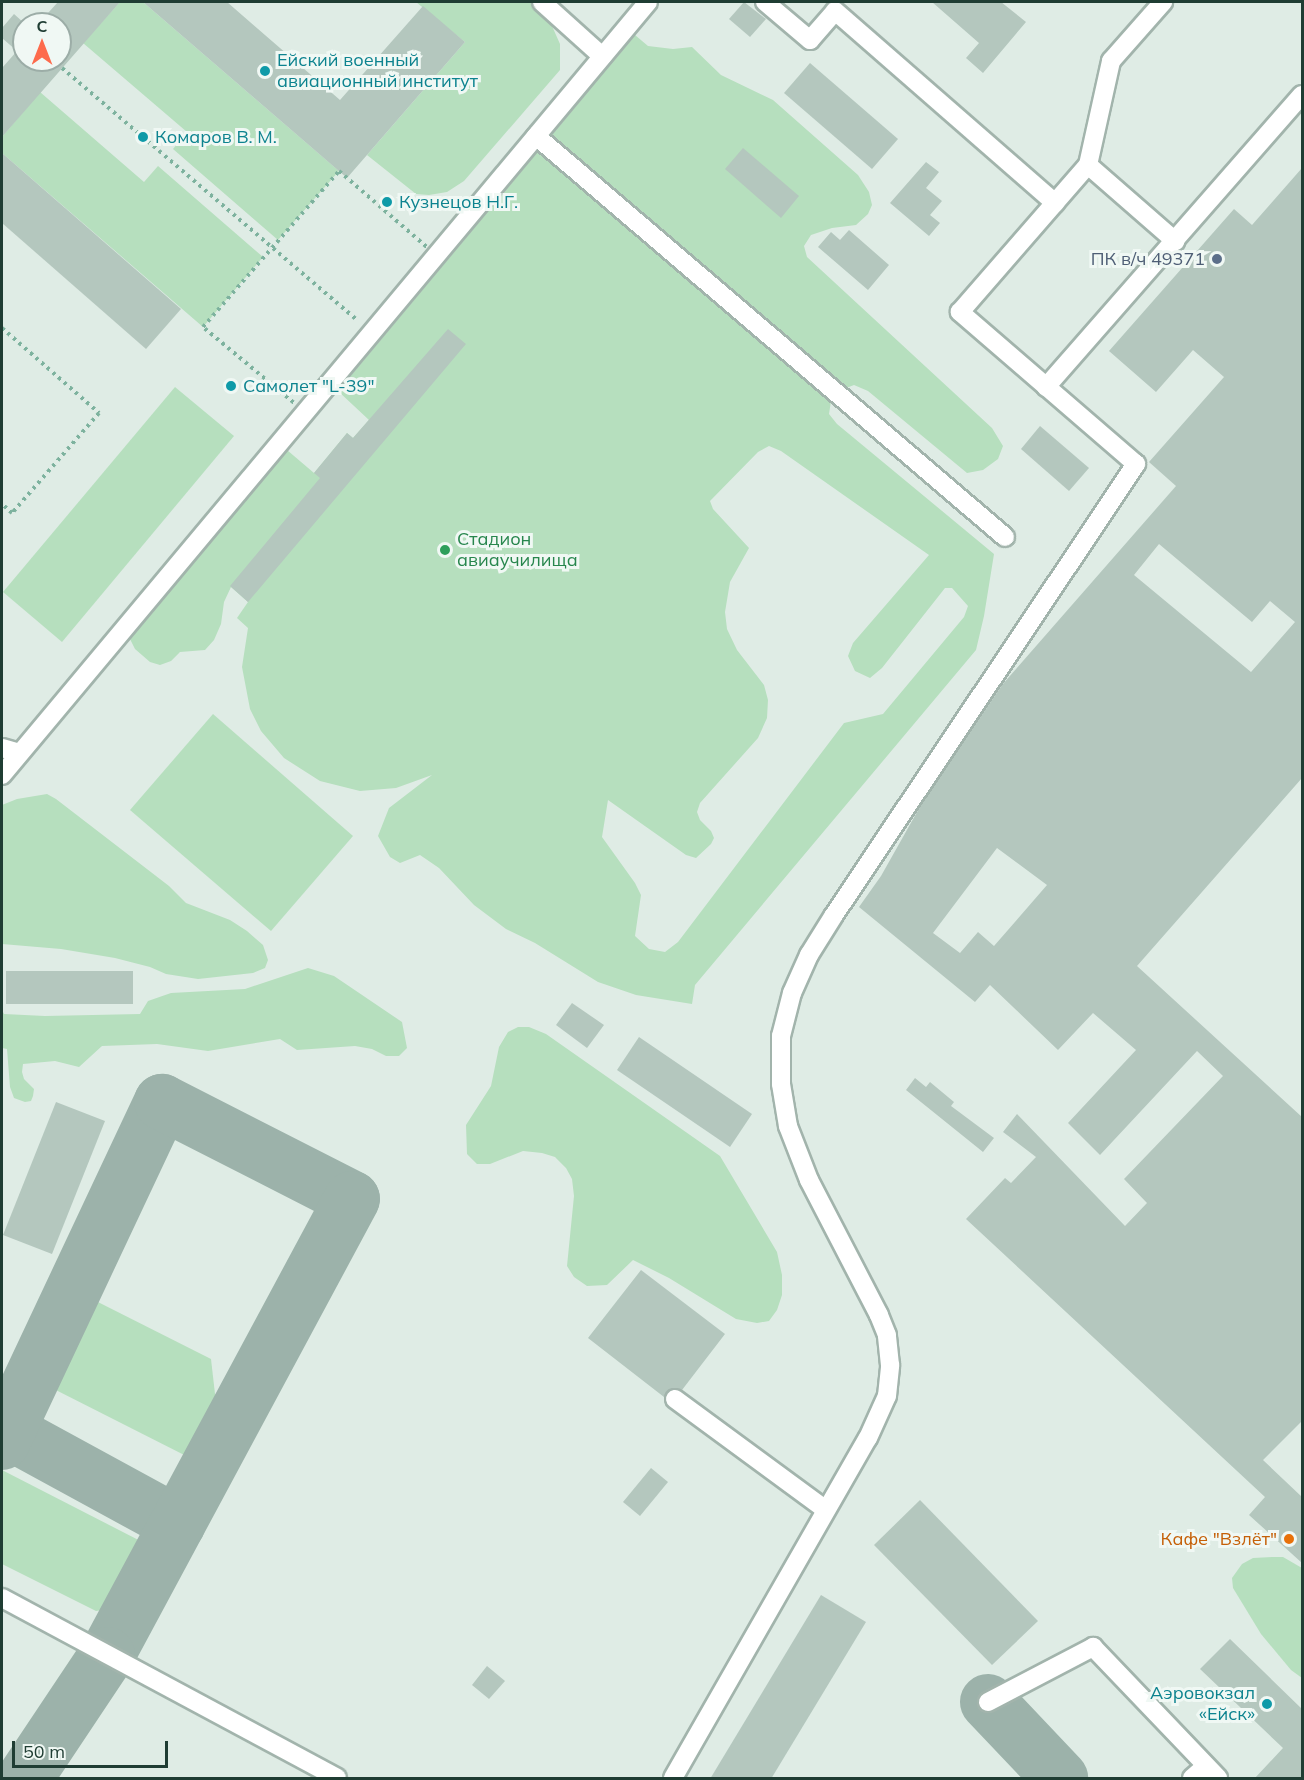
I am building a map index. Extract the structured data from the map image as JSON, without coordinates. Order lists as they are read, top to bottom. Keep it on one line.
{"places":["Ейский военный авиационный институт","Комаров В. М.","Кузнецов Н.Г.","ПК в/ч 49371","Самолет \"L-39\"","Стадион авиаучилища","Кафе \"Взлёт\"","Аэровокзал «Ейск»"],"scale_bar":"50 m","north":"top"}
